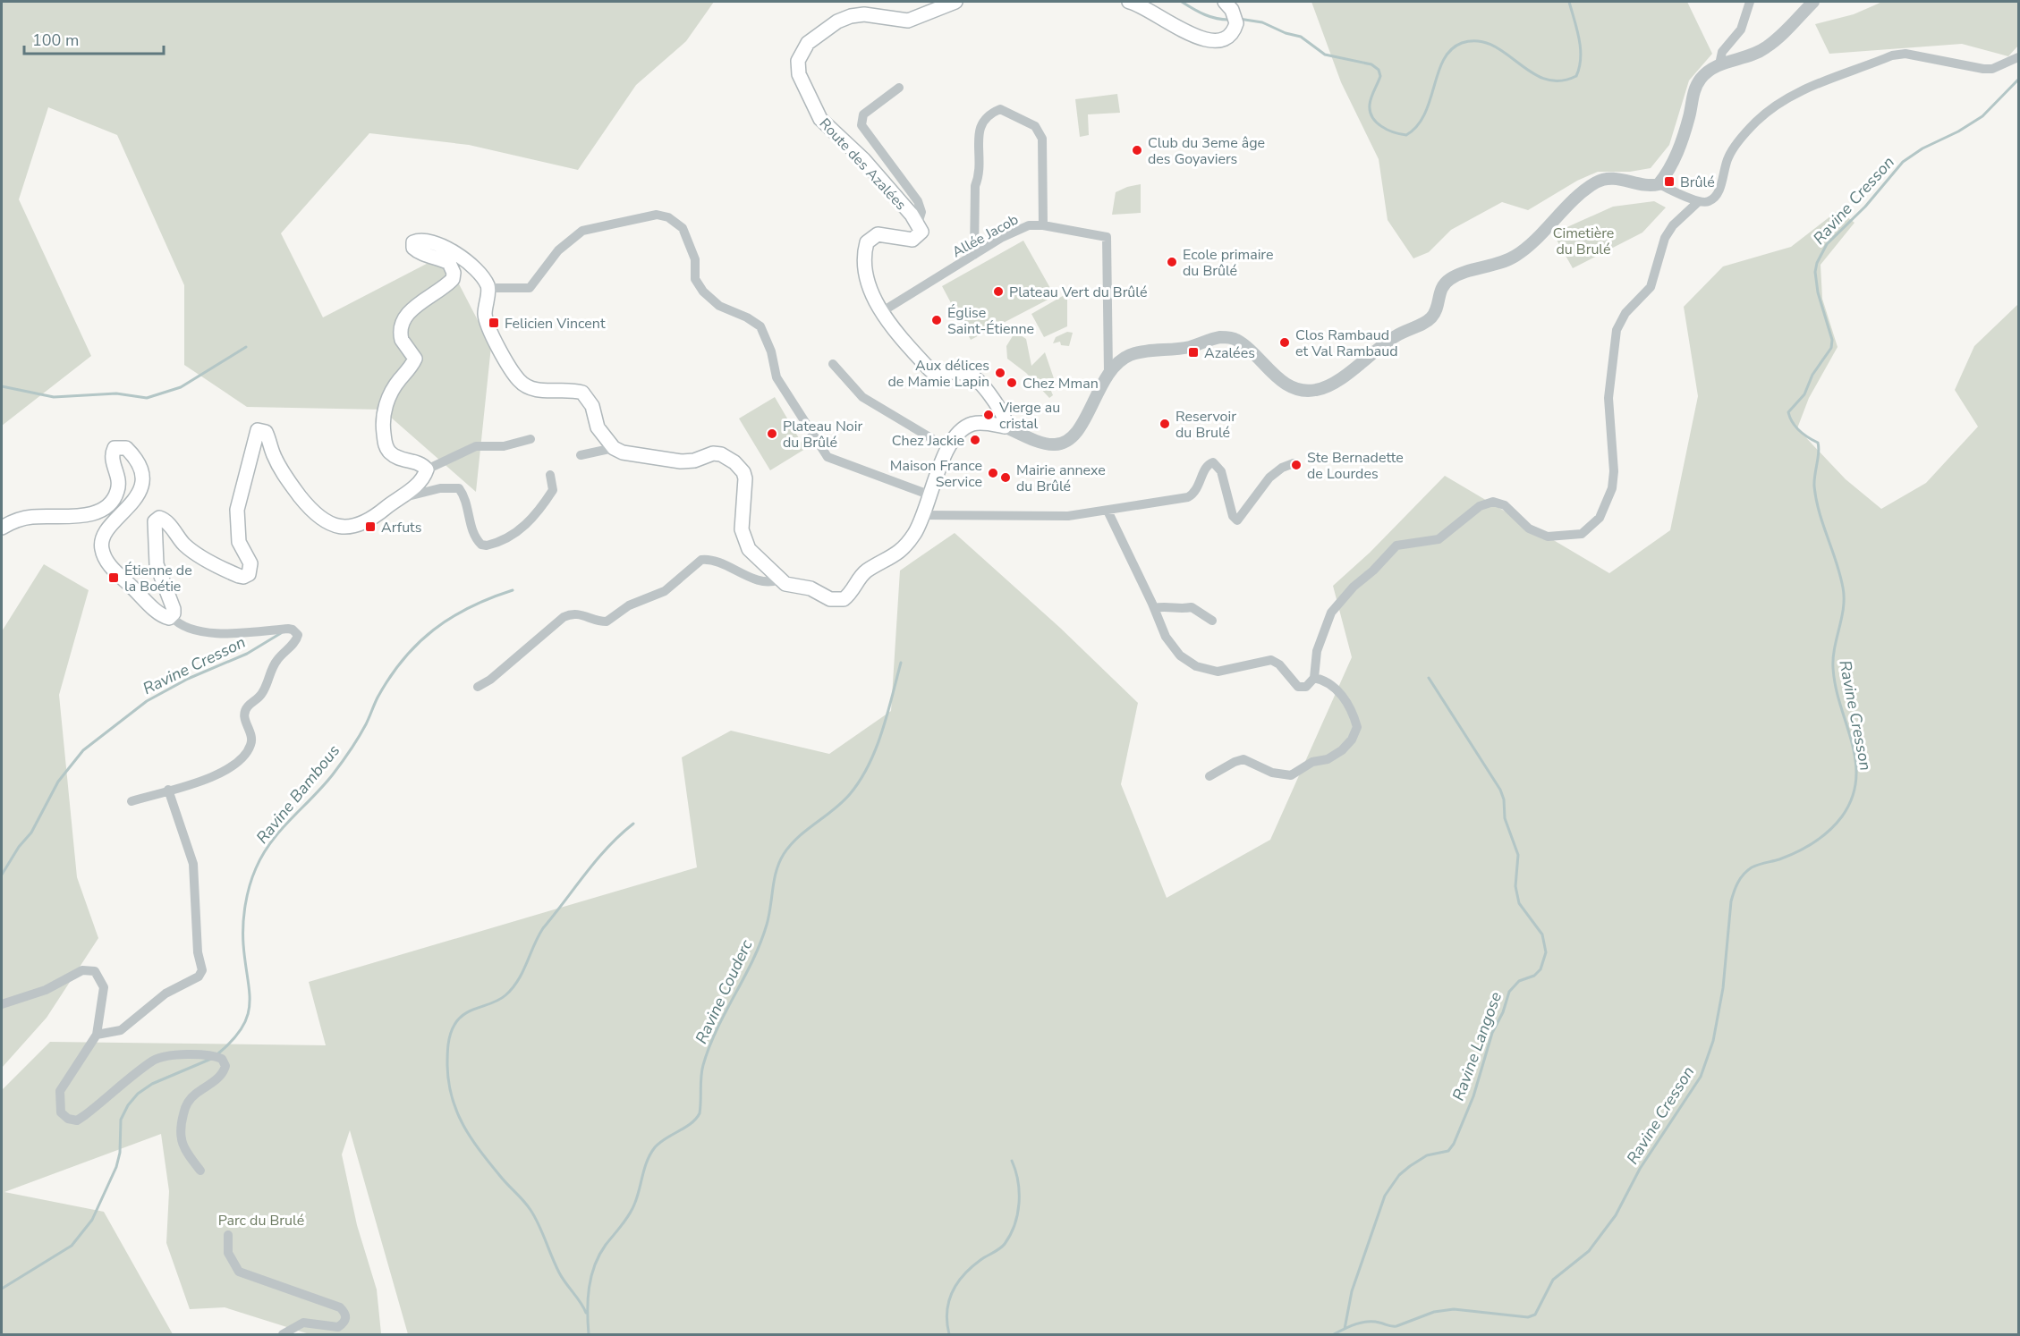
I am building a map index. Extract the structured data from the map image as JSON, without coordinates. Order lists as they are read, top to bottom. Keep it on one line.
{"streets":{"main road":["Route des Azalées"],"street":["Allée Jacob"]},"crossings":[["Route des Azalées","Allée Jacob"]],"water":["Ravine Cresson","Ravine Bambous","Ravine Couderc","Ravine Langose"],"parks":["Cimetière du Brulé","Parc du Brulé"],"places":{"other":["Club du 3eme âge des Goyaviers","Ecole primaire du Brûlé","Plateau Vert du Brûlé","Église Saint-Étienne","Clos Rambaud et Val Rambaud","Aux délices de Mamie Lapin","Chez Mman","Vierge au cristal","Reservoir du Brulé","Plateau Noir du Brûlé","Chez Jackie","Ste Bernadette de Lourdes","Maison France Service","Mairie annexe du Brûlé"],"transit":["Brûlé","Felicien Vincent","Azalées","Arfuts","Étienne de la Boétie"]},"scale_bar":"100 m"}
